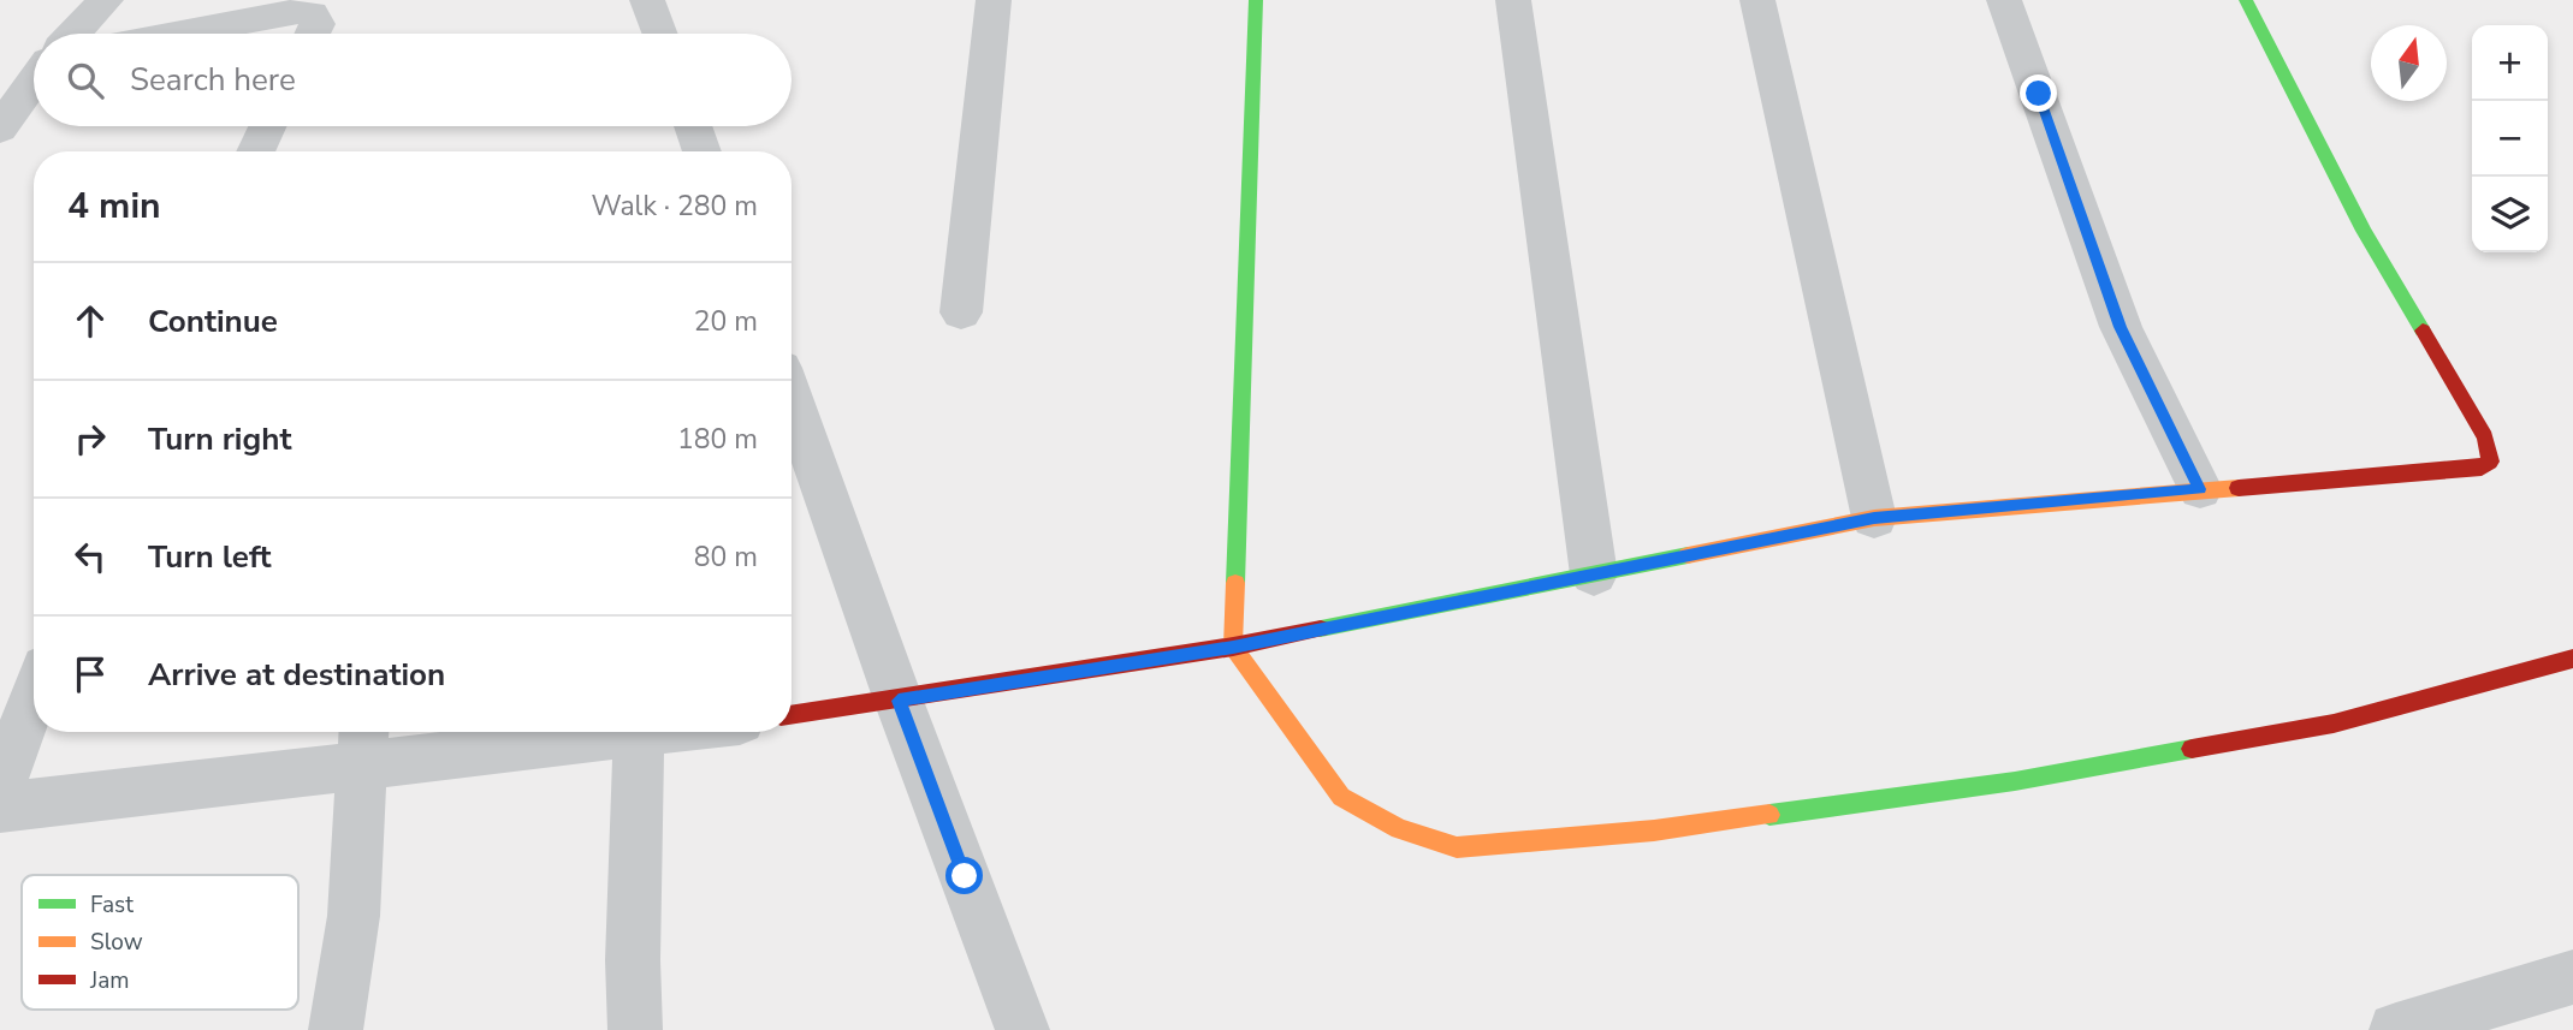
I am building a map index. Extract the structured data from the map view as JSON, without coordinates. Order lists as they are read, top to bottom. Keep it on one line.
{"legend":["Fast","Slow","Jam"],"north":"top","page":{"map_buttons":["+","−"],"search":"Search here","heading":["4 min","Walk · 280 m"],"list":[["Continue","20 m"],["Turn right","180 m"],["Turn left","80 m"],"Arrive at destination"]}}
